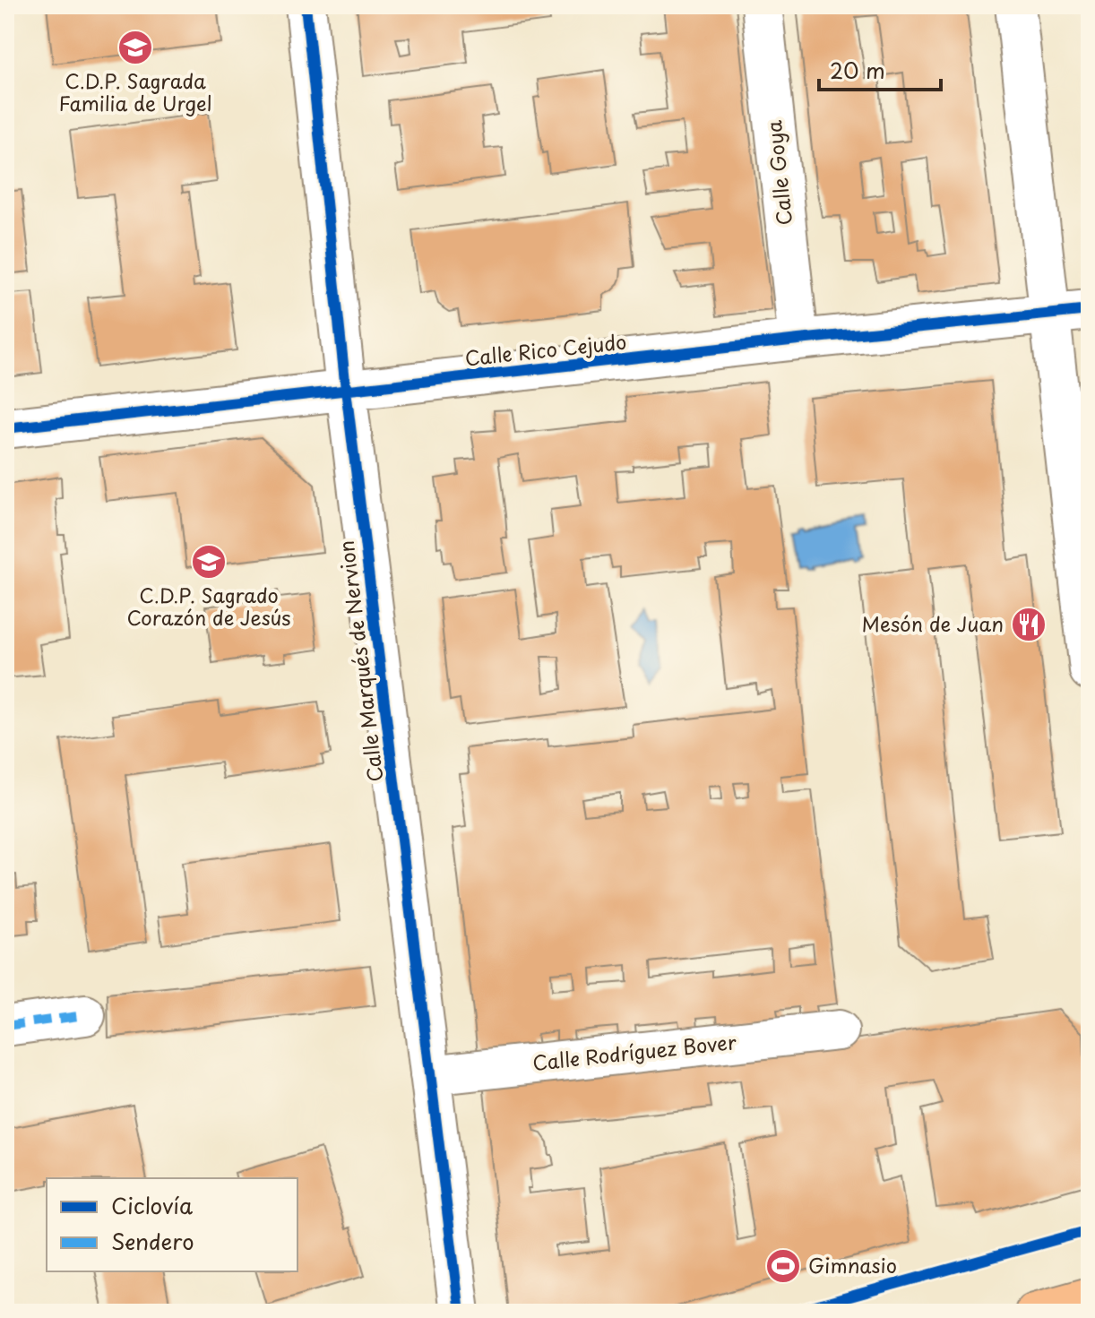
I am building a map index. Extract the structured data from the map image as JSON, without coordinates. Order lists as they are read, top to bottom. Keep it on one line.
{"streets":{"street":["Calle Goya","Calle Rico Cejudo","Calle Marqués de Nervion","Calle Rodríguez Bover"]},"crossings":[["Calle Goya","Calle Rico Cejudo"],["Calle Rico Cejudo","Calle Marqués de Nervion"],["Calle Marqués de Nervion","Calle Rodríguez Bover"]],"places":{"school or university":["C.D.P. Sagrada Familia de Urgel","C.D.P. Sagrado Corazón de Jesús"],"restaurant":["Mesón de Juan"],"sports":["Gimnasio"]},"legend":["Ciclovía","Sendero"],"scale_bar":"20 m"}
